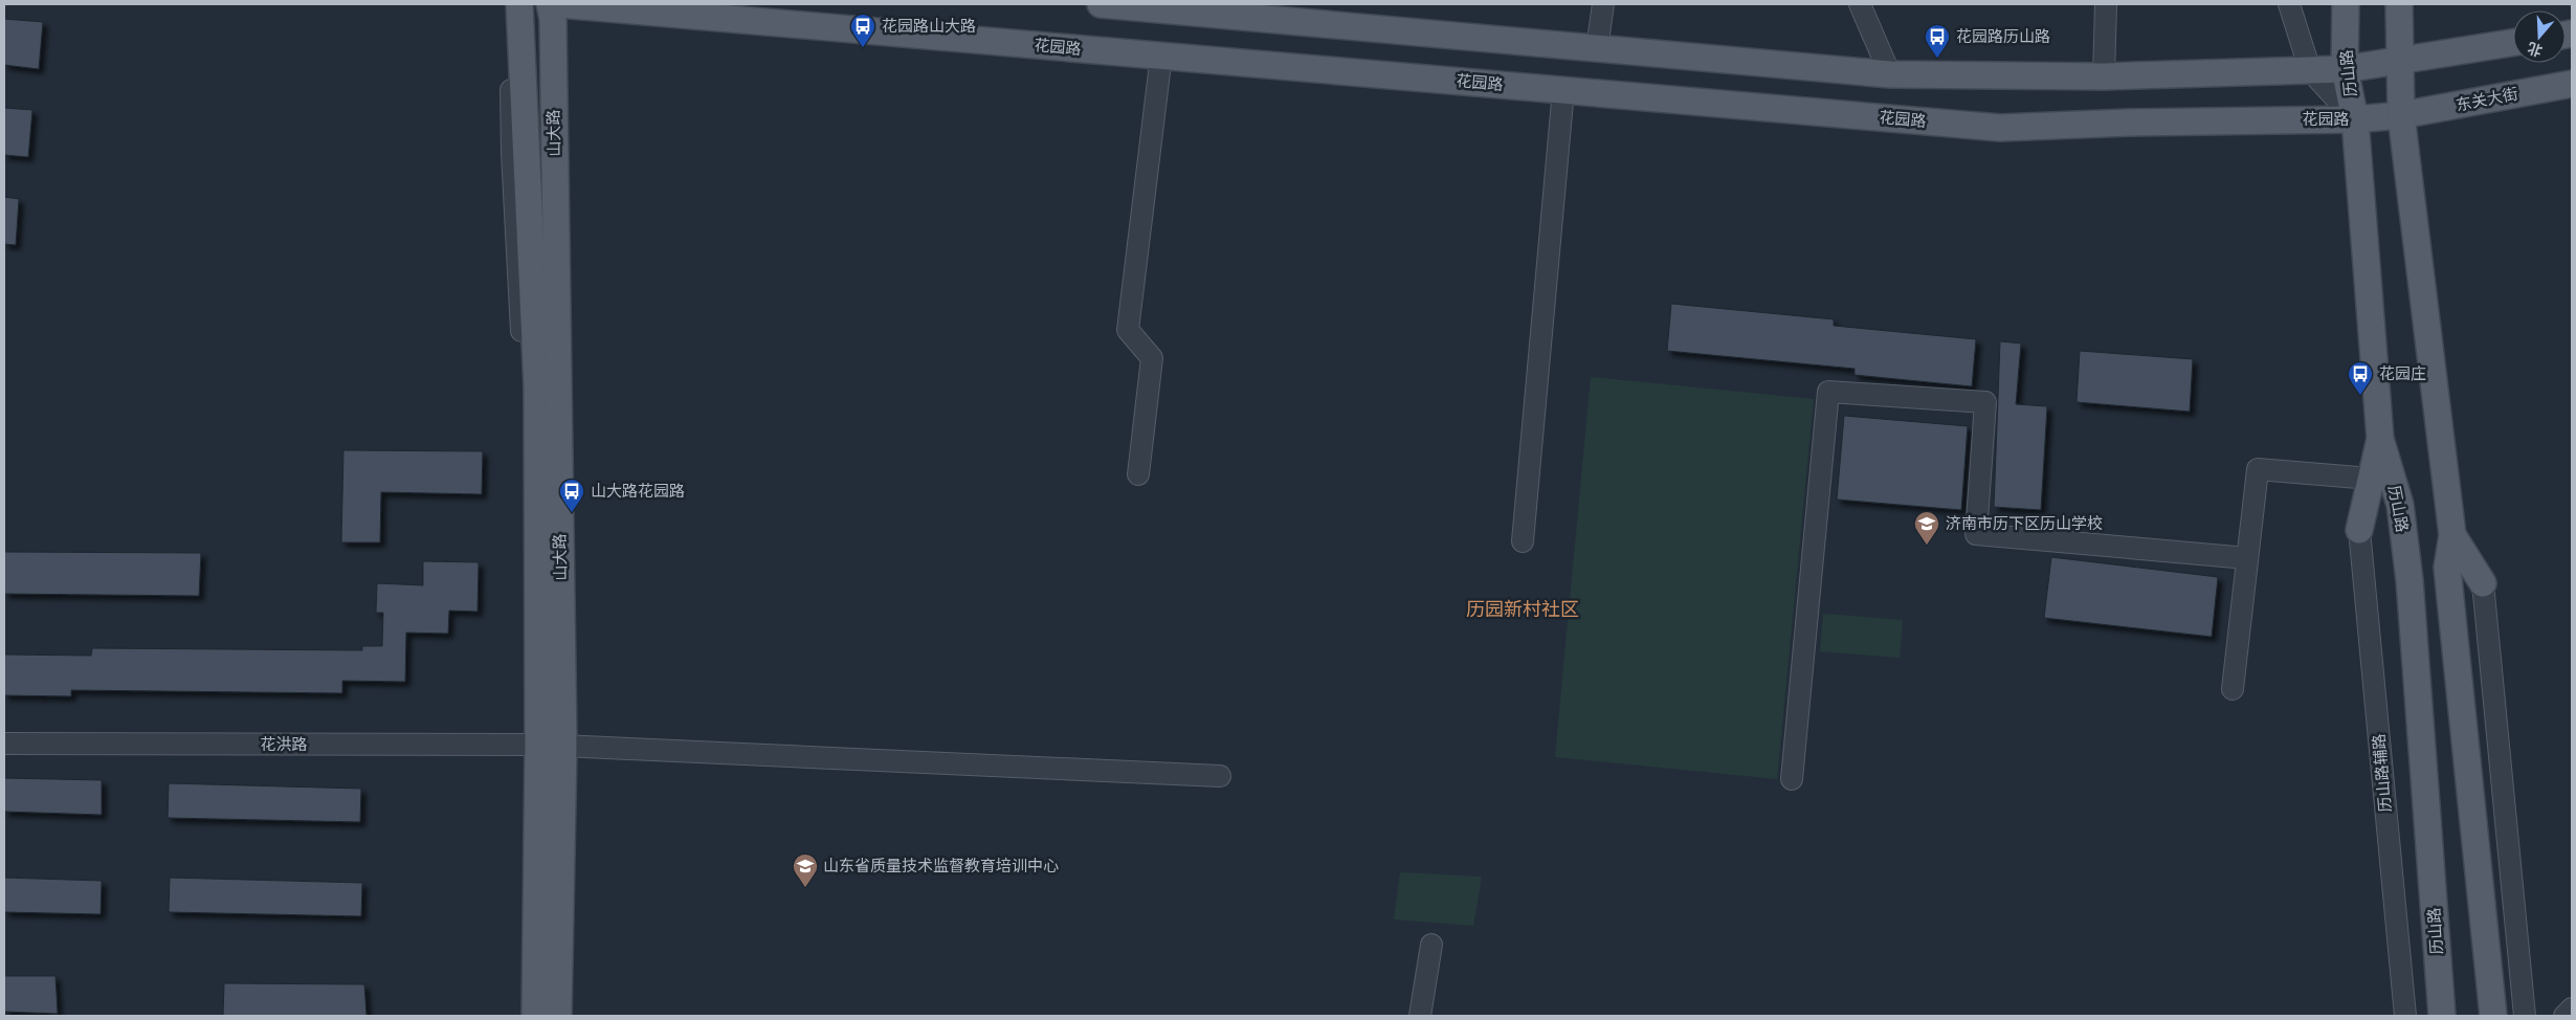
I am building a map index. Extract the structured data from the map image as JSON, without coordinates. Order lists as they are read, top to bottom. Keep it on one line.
{"streets":{"main road":["花园路","历山路","东关大街","山大路"],"street":["花洪路","历山路辅路"]},"crossings":[["花园路","历山路"],["花园路","东关大街"],["山大路","花洪路"]],"districts":["历园新村社区"],"places":{"bus stop":["花园路山大路","花园路历山路","花园庄","山大路花园路"],"school or university":["济南市历下区历山学校","山东省质量技术监督教育培训中心"]},"north":"bottom"}
